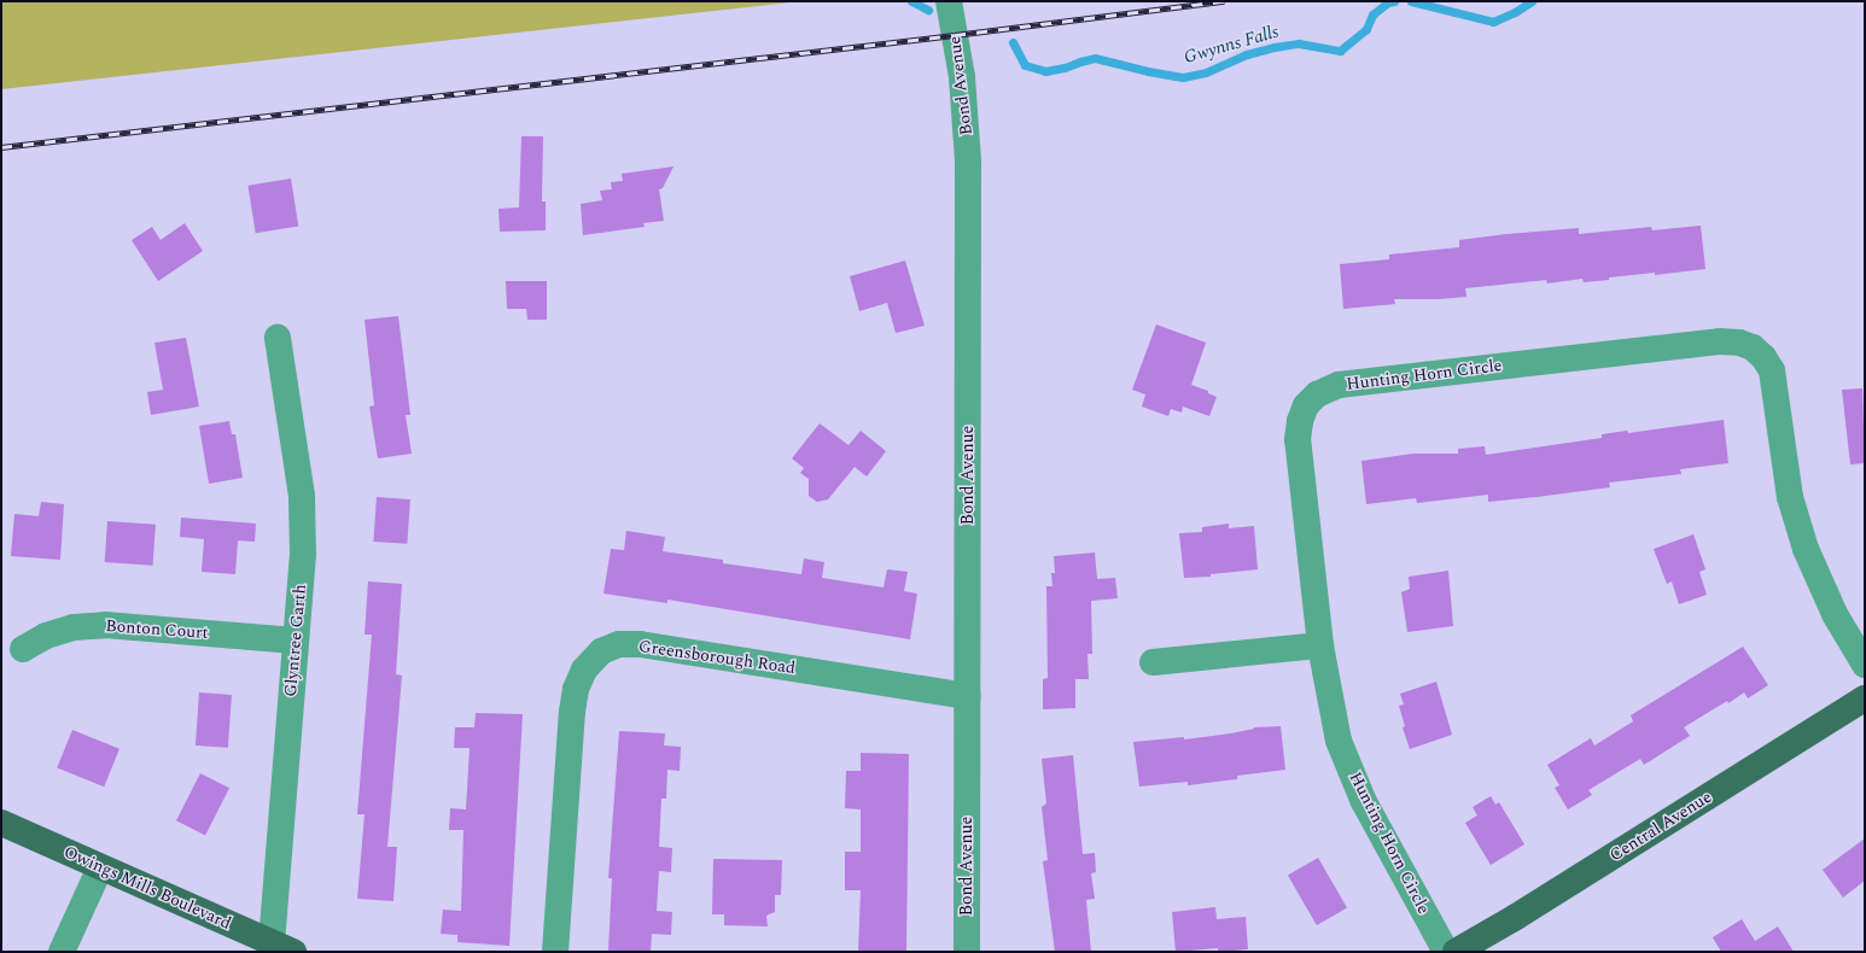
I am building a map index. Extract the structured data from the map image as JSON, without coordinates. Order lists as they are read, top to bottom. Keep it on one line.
{"streets":{"main road":["Central Avenue","Owings Mills Boulevard"],"street":["Bond Avenue","Hunting Horn Circle","Bonton Court","Glyntree Garth","Greensborough Road"]},"crossings":[["Bond Avenue","Greensborough Road"],["Bonton Court","Glyntree Garth"],["Glyntree Garth","Owings Mills Boulevard"]],"water":["Gwynns Falls"]}
